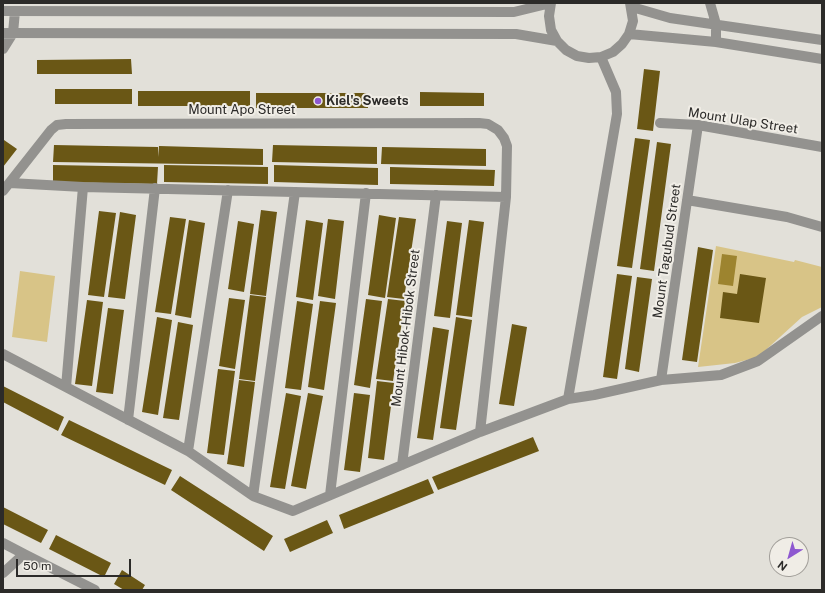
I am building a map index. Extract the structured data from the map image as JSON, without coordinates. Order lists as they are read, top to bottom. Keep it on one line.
{"streets":{"street":["Mount Apo Street","Mount Ulap Street","Mount Tagubud Street","Mount Hibok-Hibok Street"]},"crossings":[["Mount Ulap Street","Mount Tagubud Street"]],"places":["Kiel's Sweets"],"scale_bar":"50 m","north":"bottom left"}
